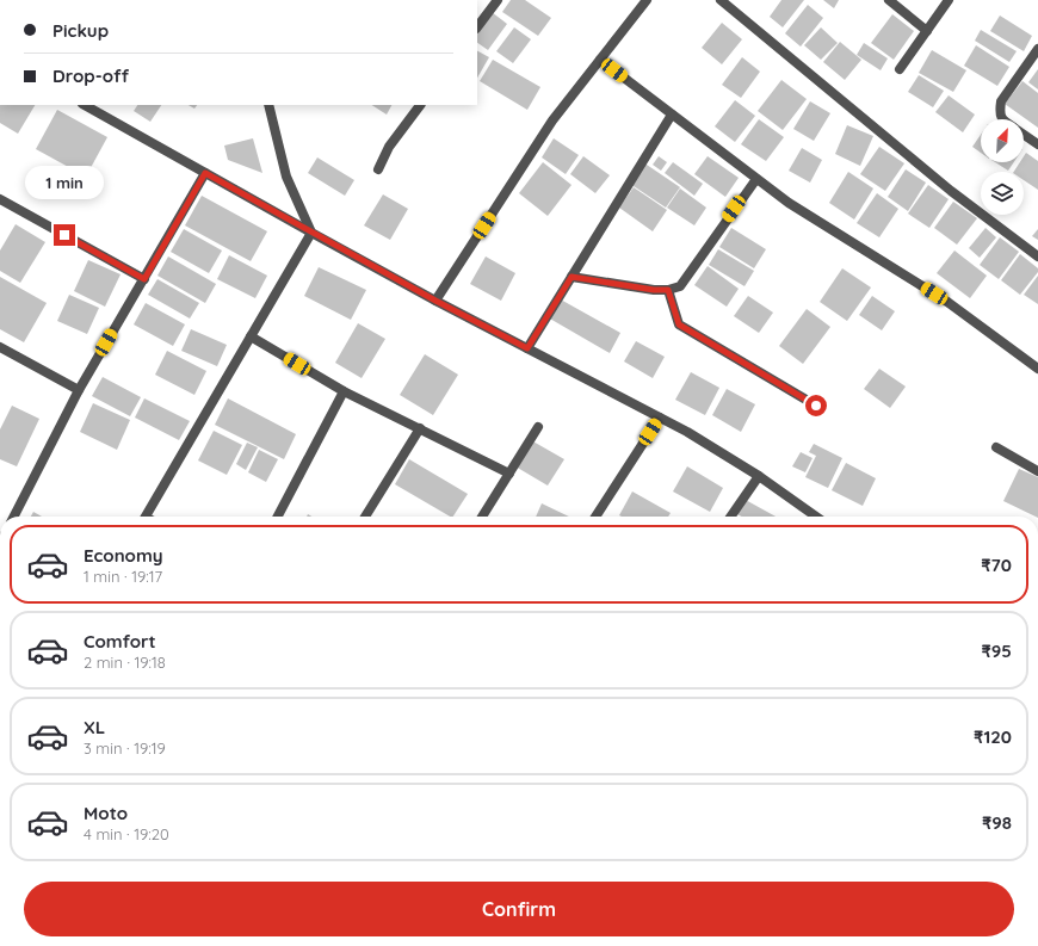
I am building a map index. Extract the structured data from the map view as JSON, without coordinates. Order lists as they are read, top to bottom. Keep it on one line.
{"north":"top right","page":{"banner":["Pickup","Drop-off"],"bubble":"1 min","list":[{"name":"Economy","note":"1 min · 19:17","value":"₹70"},{"name":"Comfort","note":"2 min · 19:18","value":"₹95"},{"name":"XL","note":"3 min · 19:19","value":"₹120"},{"name":"Moto","note":"4 min · 19:20","value":"₹98"}],"buttons":"Confirm"}}
